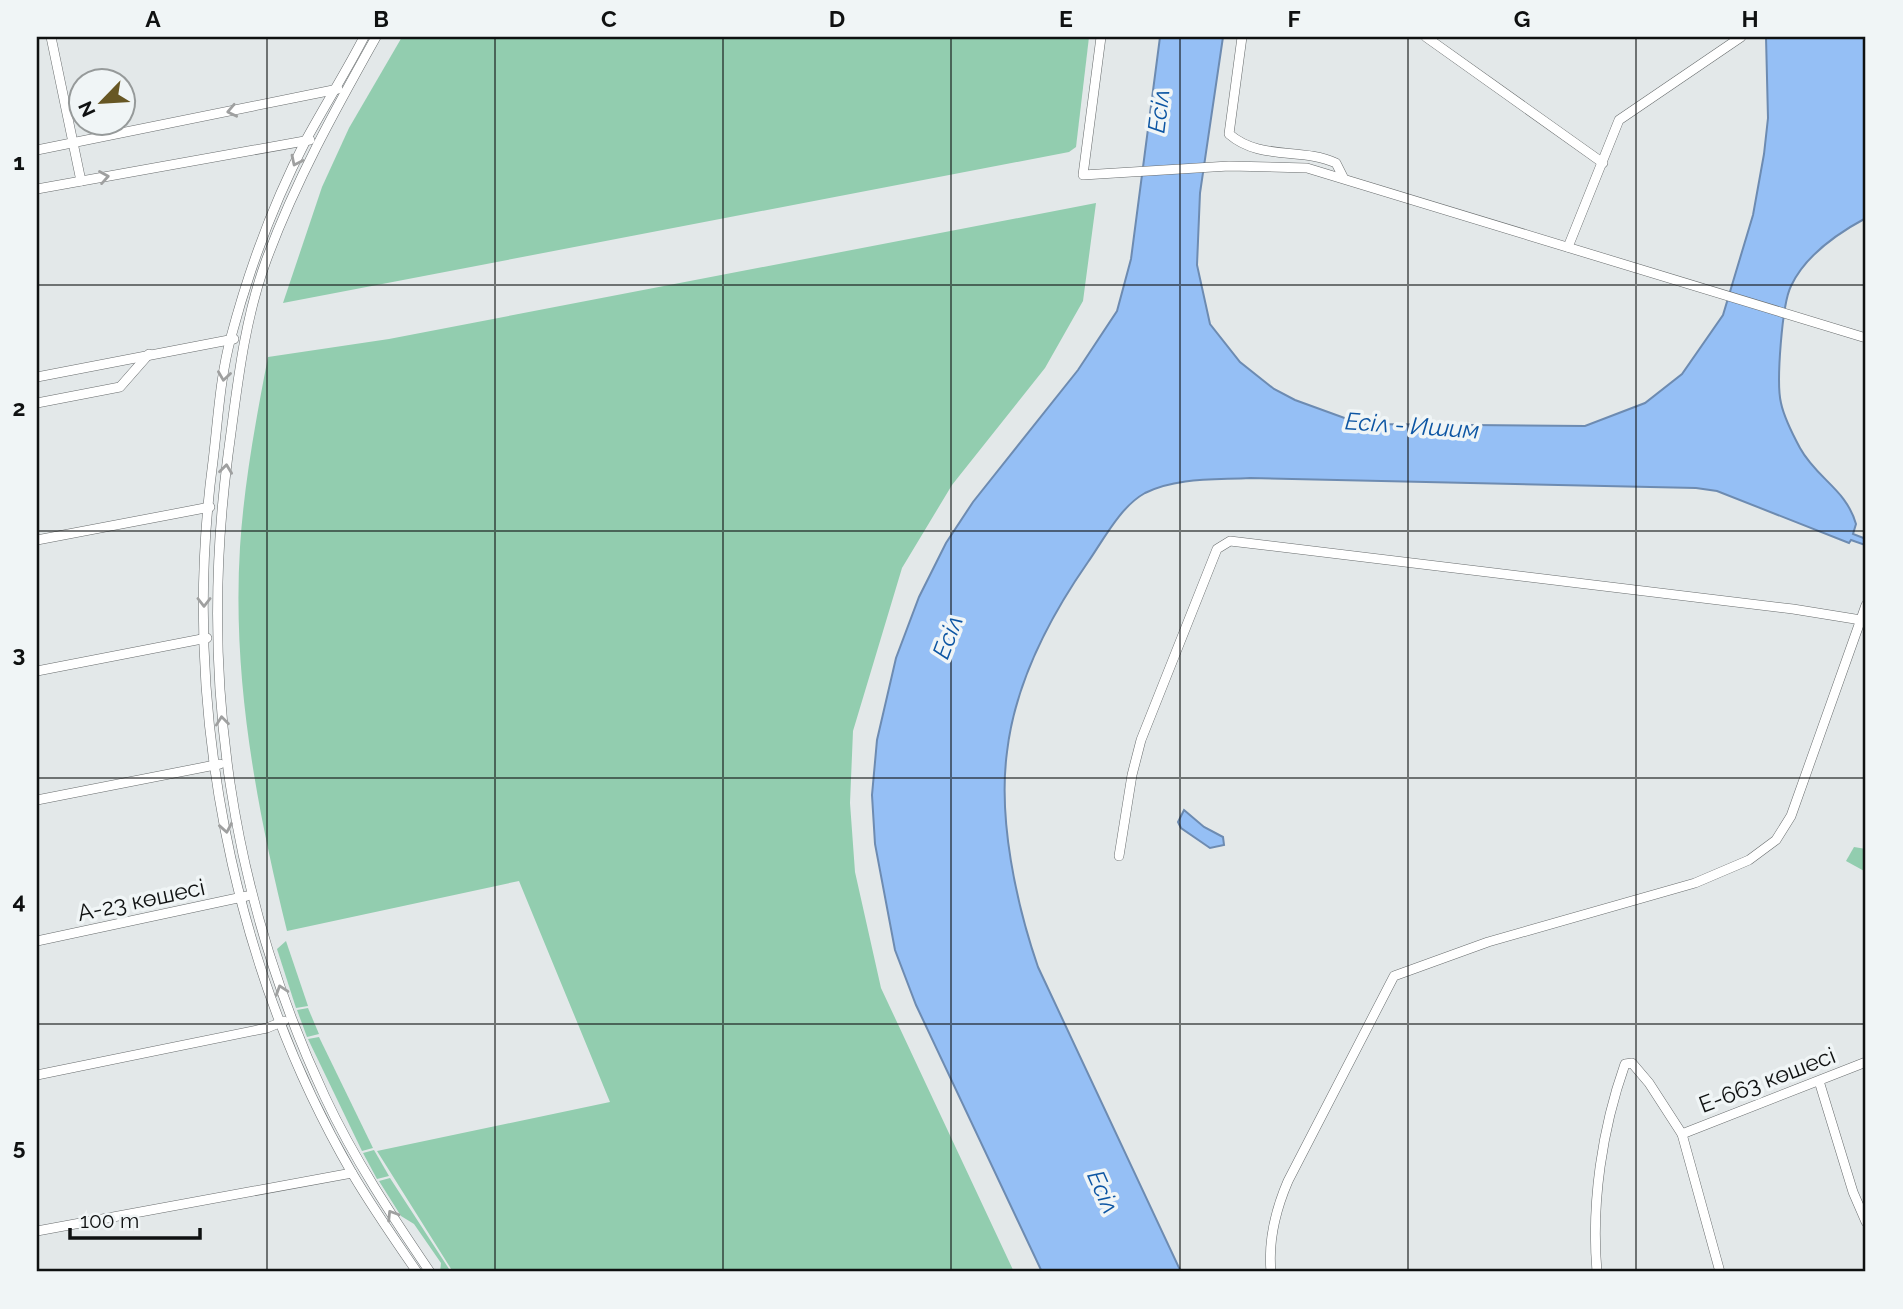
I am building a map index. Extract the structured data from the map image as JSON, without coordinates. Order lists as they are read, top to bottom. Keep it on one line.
{"streets":{"street":["А-23 көшесі","Е-663 көшесі"]},"water":["Есіл","Есіл - Ишим"],"scale_bar":"100 m","north":"bottom left","grid":{"columns":["A","B","C","D","E","F","G","H"],"rows":["1","2","3","4","5"]}}
